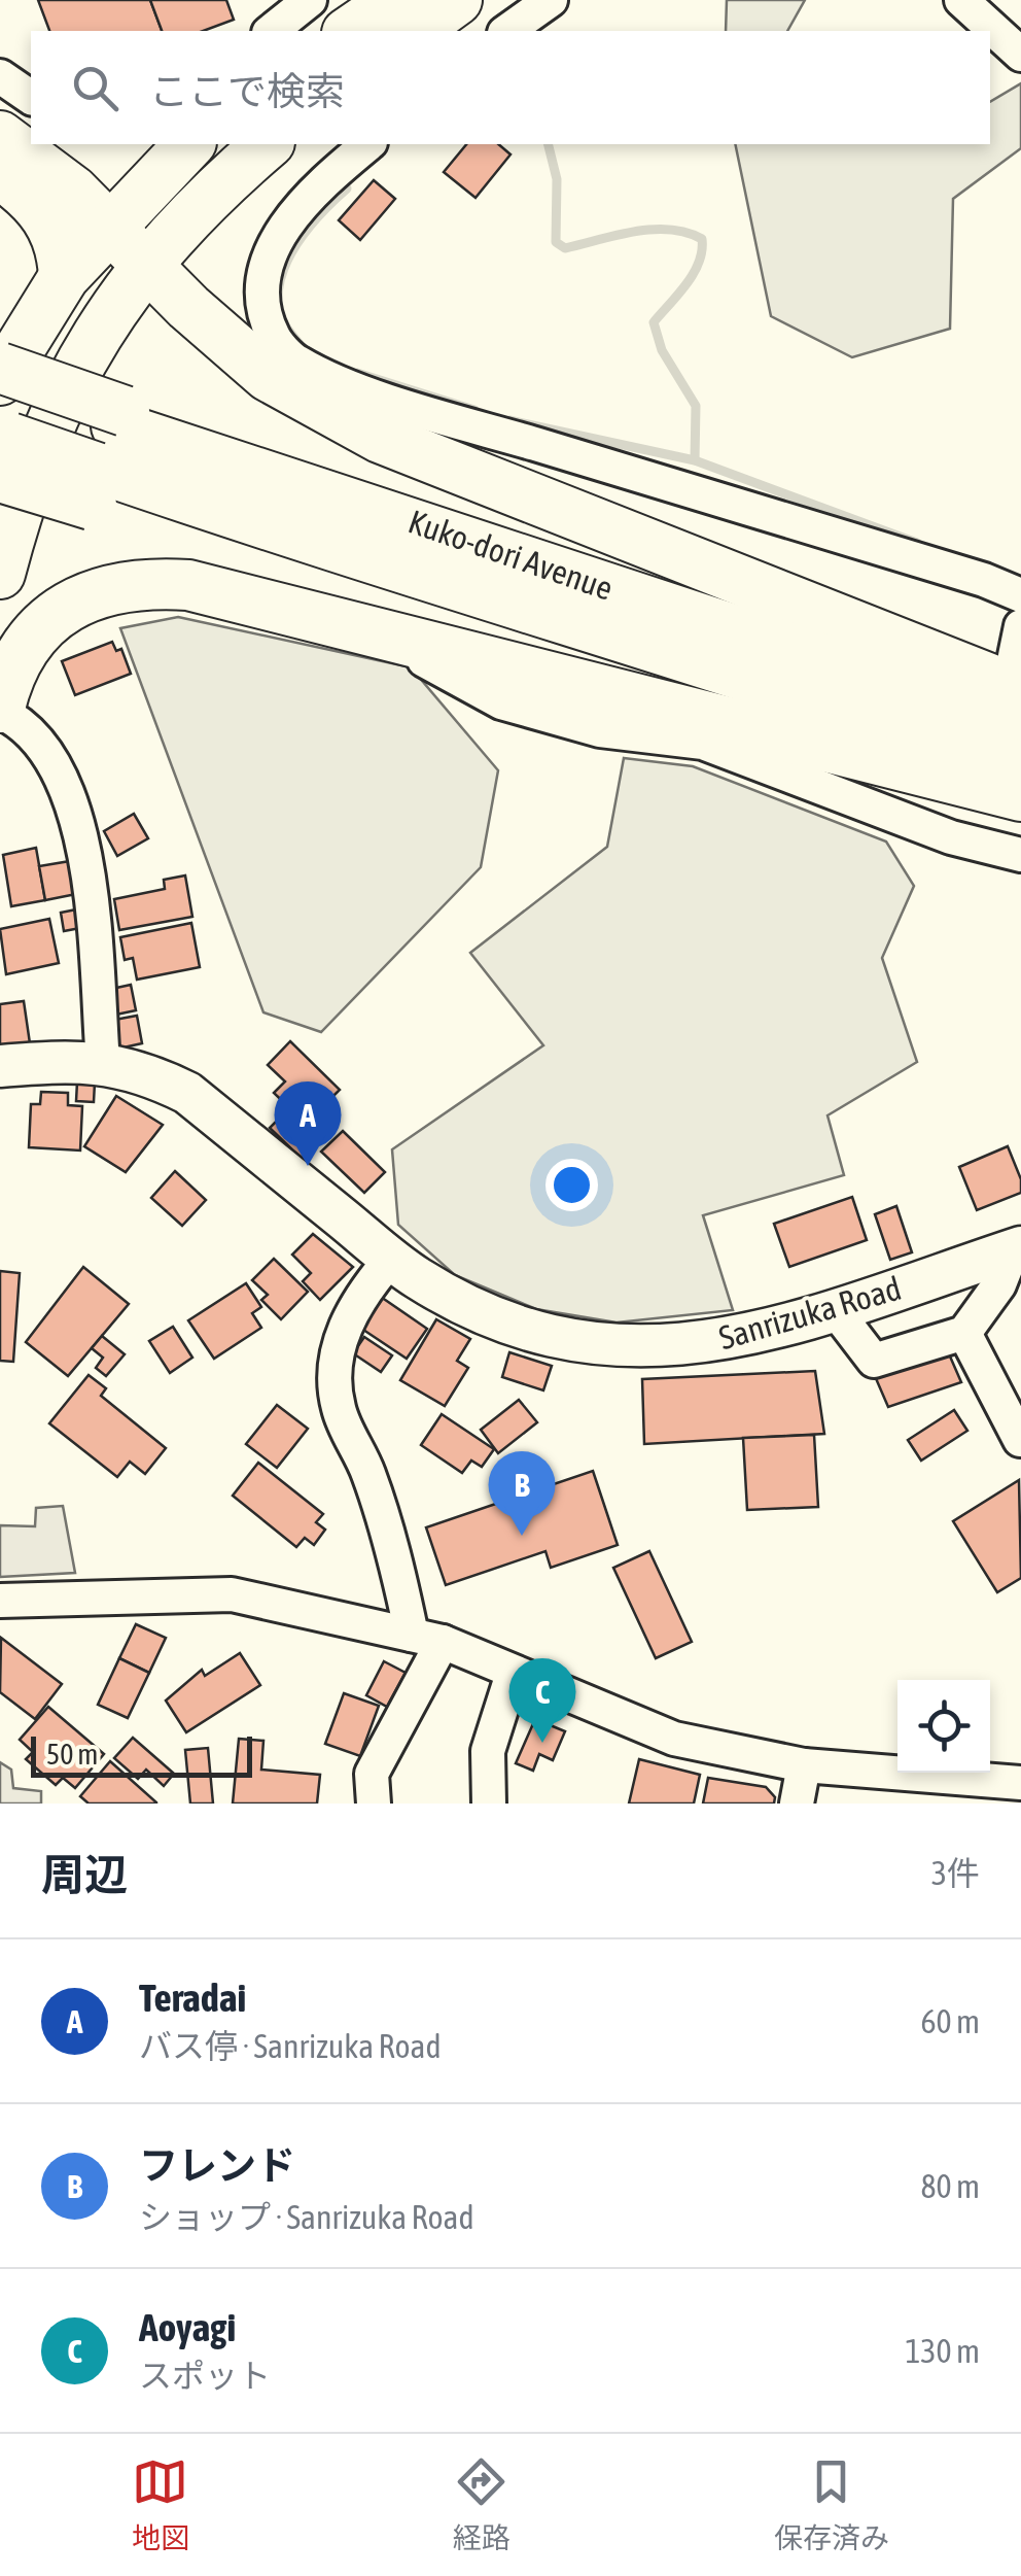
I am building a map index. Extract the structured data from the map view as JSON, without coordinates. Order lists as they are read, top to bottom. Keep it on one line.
{"streets":{"highway":["Kuko-dori Avenue"],"main road":["Sanrizuka Road"]},"scale_bar":"50 m","page":{"search":"ここで検索","pins":["A","B","C"],"scale":"50 m","heading":["周辺","3件"],"list":[{"mark":"A","name":"Teradai","note":"バス停 · Sanrizuka Road","value":"60 m"},{"mark":"B","name":"フレンド","note":"ショップ · Sanrizuka Road","value":"80 m"},{"mark":"C","name":"Aoyagi","note":"スポット","value":"130 m"}],"nav":["地図","経路","保存済み"]}}
